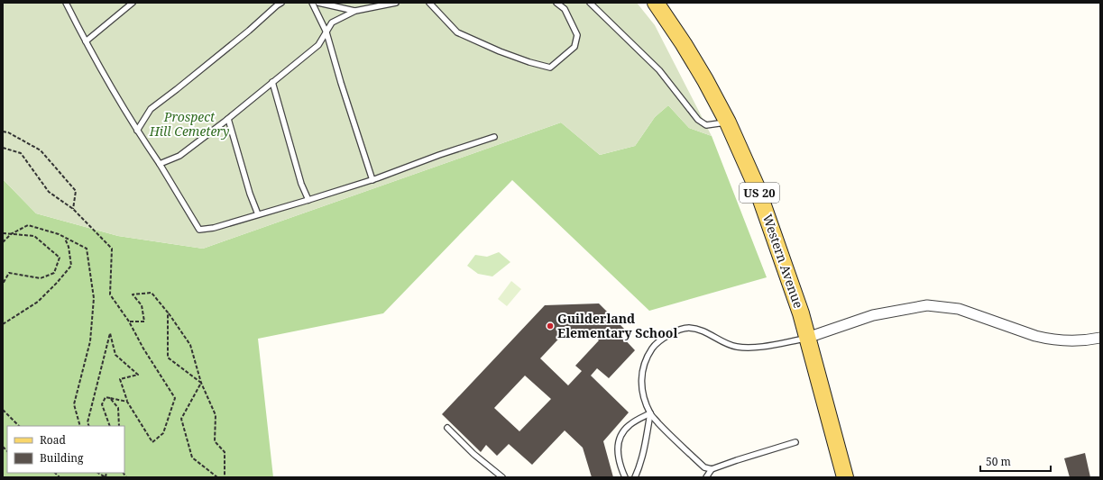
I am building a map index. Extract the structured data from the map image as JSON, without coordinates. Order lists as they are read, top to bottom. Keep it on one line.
{"streets":{"main road":["US 20","Western Avenue"]},"parks":["Prospect Hill Cemetery"],"places":["Guilderland Elementary School"],"legend":["Road","Building"],"scale_bar":"50 m"}
